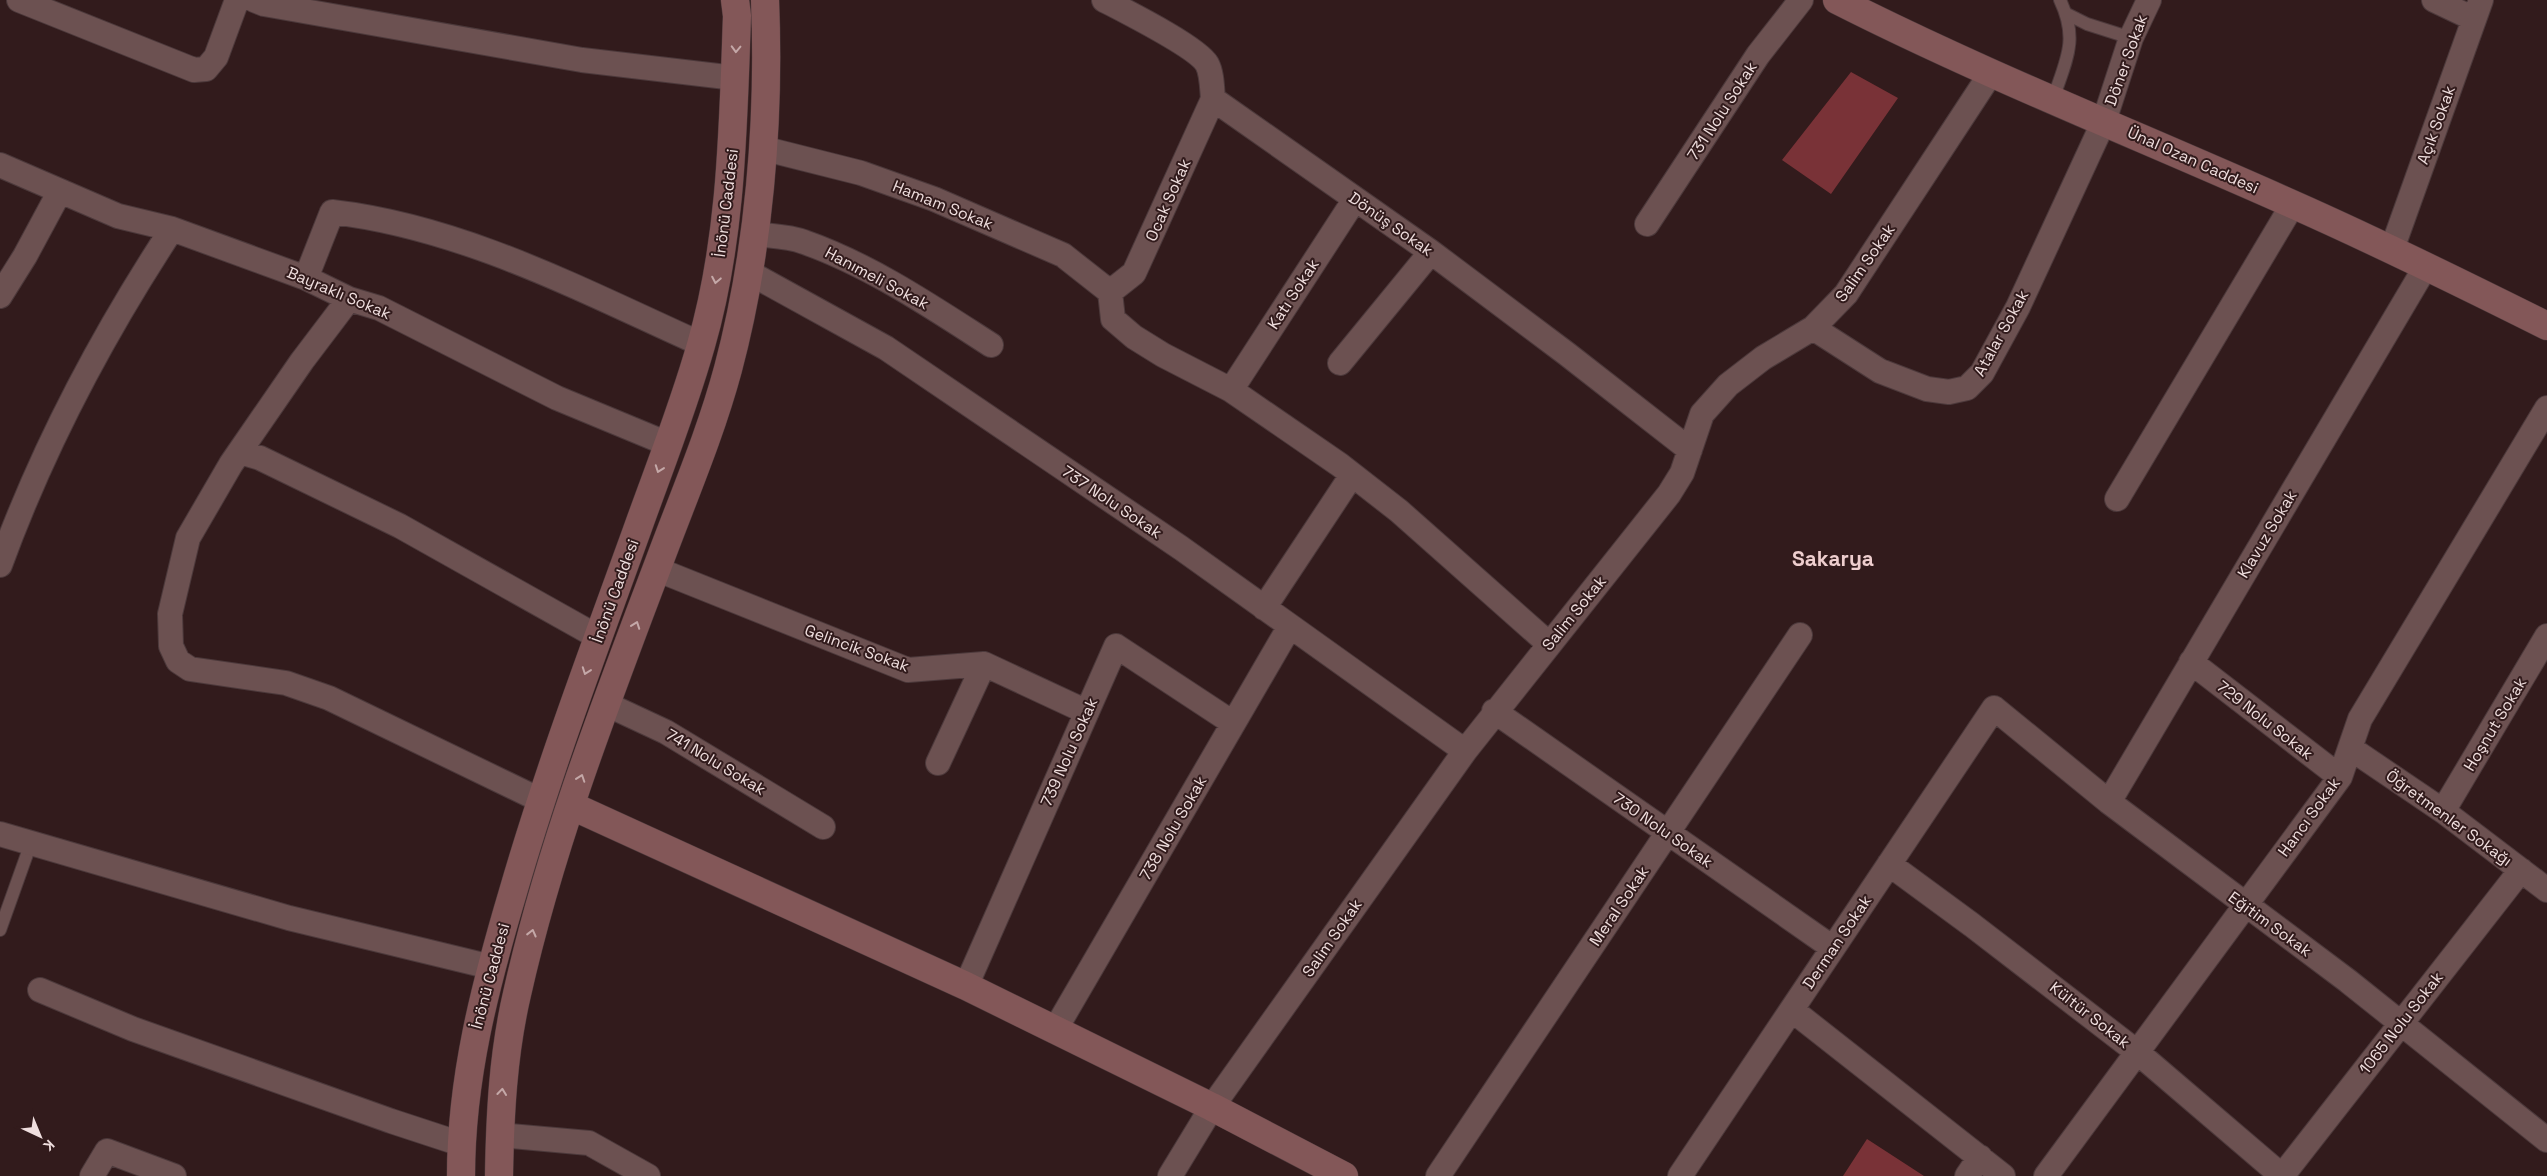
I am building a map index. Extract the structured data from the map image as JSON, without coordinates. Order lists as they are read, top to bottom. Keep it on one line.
{"streets":{"main road":["Ünal Ozan Caddesi","İnönü Caddesi"],"street":["Döner Sokak","731 Nolu Sokak","Açık Sokak","Ocak Sokak","Hamam Sokak","Dönüş Sokak","Salim Sokak","Hanımeli Sokak","Bayraklı Sokak","Katı Sokak","Atalar Sokak","737 Nolu Sokak","Klavuz Sokak","Gelincik Sokak","729 Nolu Sokak","Hoşnut Sokak","739 Nolu Sokak","741 Nolu Sokak","Hancı Sokak","Öğretmenler Sokağı","738 Nolu Sokak","730 Nolu Sokak","Meral Sokak","Eğitim Sokak","Derman Sokak","Kültür Sokak","1065 Nolu Sokak"]},"crossings":[["Döner Sokak","Ünal Ozan Caddesi"],["Döner Sokak","Atalar Sokak"],["Açık Sokak","Ünal Ozan Caddesi"],["Ünal Ozan Caddesi","Salim Sokak"],["Ünal Ozan Caddesi","Atalar Sokak"],["Ünal Ozan Caddesi","Klavuz Sokak"],["Ocak Sokak","Hamam Sokak"],["Ocak Sokak","Dönüş Sokak"],["İnönü Caddesi","Hamam Sokak"],["İnönü Caddesi","Hanımeli Sokak"],["İnönü Caddesi","Bayraklı Sokak"],["İnönü Caddesi","737 Nolu Sokak"],["İnönü Caddesi","Gelincik Sokak"],["İnönü Caddesi","741 Nolu Sokak"],["Dönüş Sokak","Salim Sokak"],["Dönüş Sokak","Katı Sokak"],["Salim Sokak","Atalar Sokak"],["Salim Sokak","737 Nolu Sokak"],["Salim Sokak","730 Nolu Sokak"],["737 Nolu Sokak","738 Nolu Sokak"],["Klavuz Sokak","729 Nolu Sokak"],["Klavuz Sokak","Eğitim Sokak"],["Gelincik Sokak","739 Nolu Sokak"],["729 Nolu Sokak","Hancı Sokak"],["Hoşnut Sokak","Öğretmenler Sokağı"],["739 Nolu Sokak","738 Nolu Sokak"],["Hancı Sokak","Öğretmenler Sokağı"],["Hancı Sokak","Eğitim Sokak"],["Hancı Sokak","Kültür Sokak"],["Öğretmenler Sokağı","1065 Nolu Sokak"],["730 Nolu Sokak","Meral Sokak"],["730 Nolu Sokak","Derman Sokak"],["Eğitim Sokak","Derman Sokak"],["Eğitim Sokak","1065 Nolu Sokak"],["Derman Sokak","Kültür Sokak"],["Kültür Sokak","1065 Nolu Sokak"]],"districts":["Sakarya"],"north":"bottom right"}
